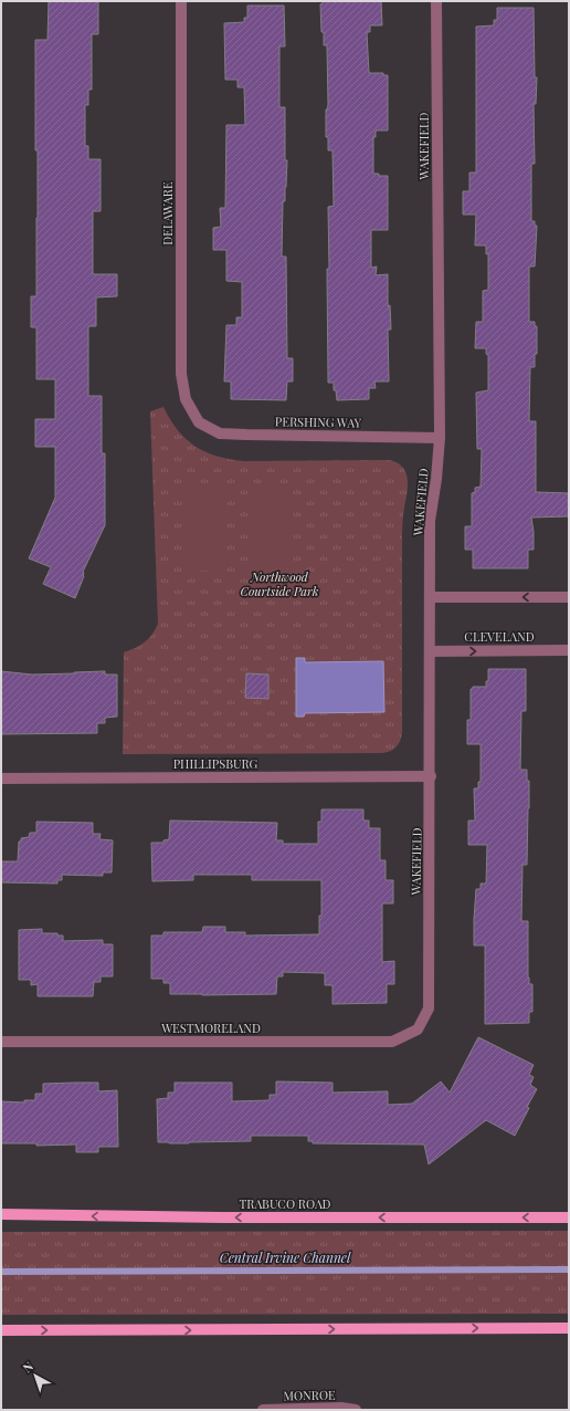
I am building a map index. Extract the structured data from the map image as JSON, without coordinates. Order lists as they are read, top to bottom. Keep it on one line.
{"streets":{"main road":["TRABUCO ROAD"],"street":["WAKEFIELD","DELAWARE","PERSHING WAY","CLEVELAND","PHILLIPSBURG","WESTMORELAND","MONROE"]},"crossings":[["WAKEFIELD","PERSHING WAY"],["WAKEFIELD","CLEVELAND"],["WAKEFIELD","PHILLIPSBURG"],["WAKEFIELD","WESTMORELAND"],["DELAWARE","PERSHING WAY"]],"one_way":["TRABUCO ROAD"],"water":["Central Irvine Channel"],"parks":["Northwood Courtside Park"],"north":"top left"}
